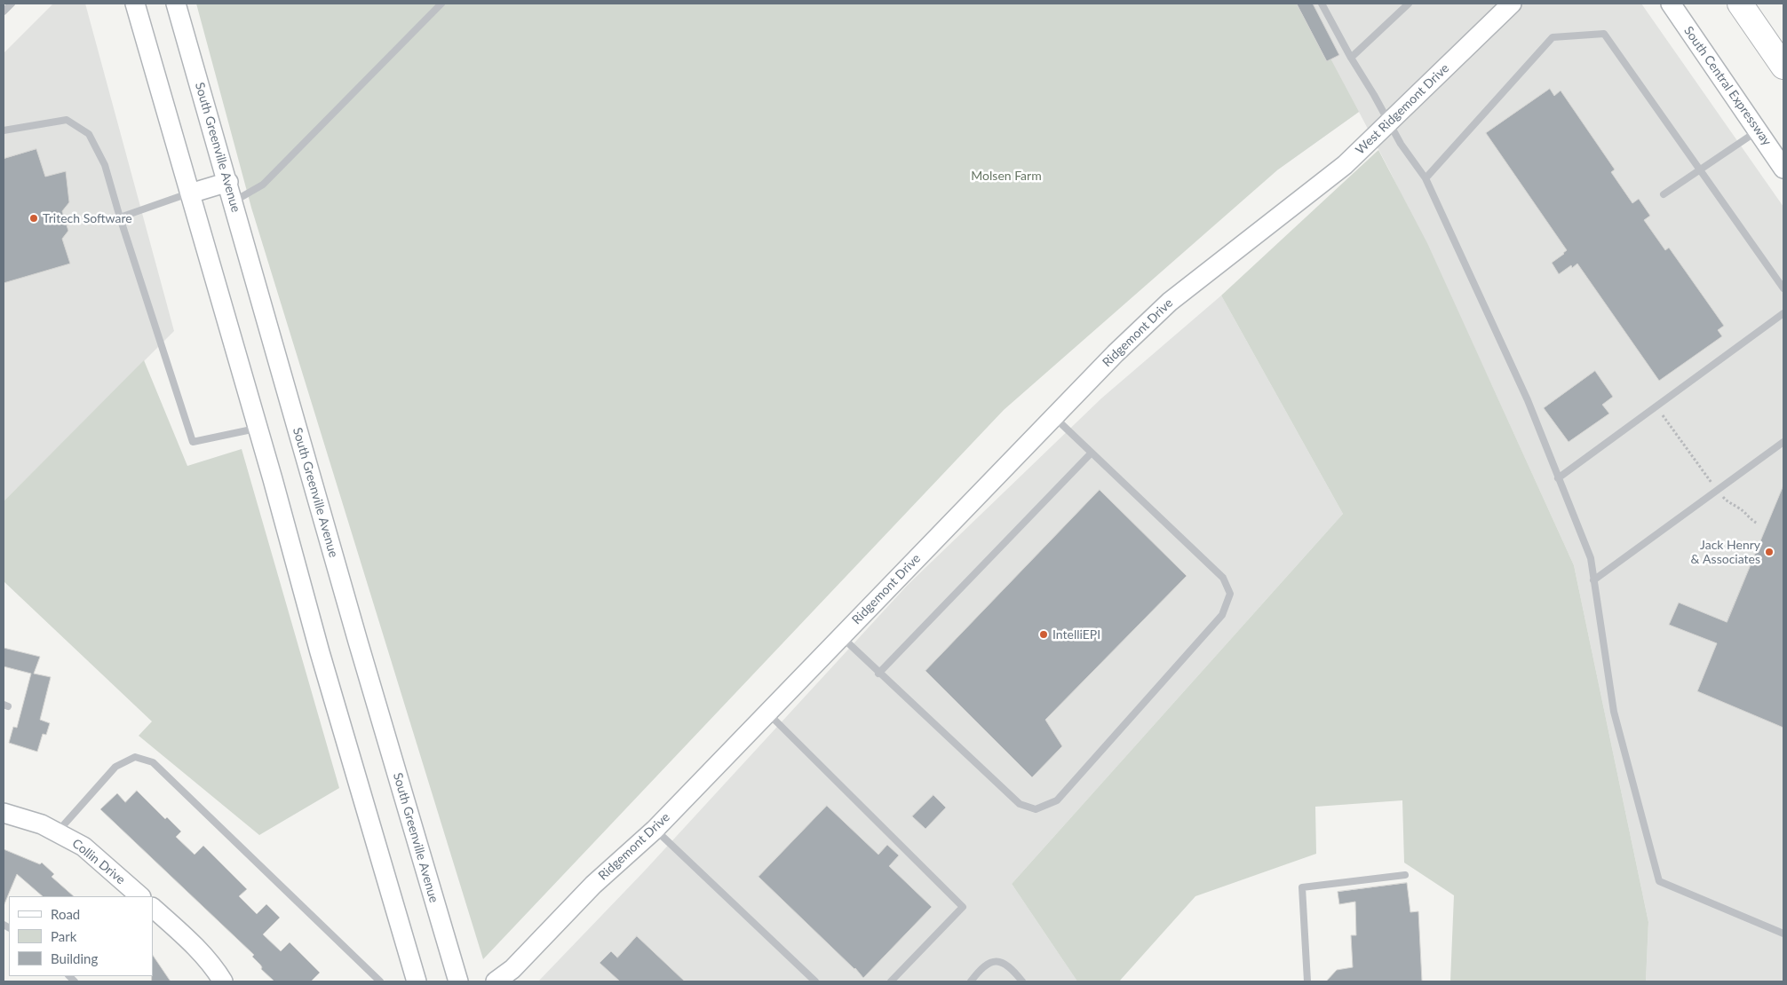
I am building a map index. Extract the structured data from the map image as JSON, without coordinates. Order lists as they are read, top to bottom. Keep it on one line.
{"streets":{"main road":["South Central Expressway","West Ridgemont Drive","South Greenville Avenue","Ridgemont Drive","Collin Drive"]},"crossings":[["West Ridgemont Drive","Ridgemont Drive"]],"parks":["Molsen Farm"],"places":["Tritech Software","Jack Henry & Associates","IntelliEPI"],"legend":["Road","Park","Building"]}
